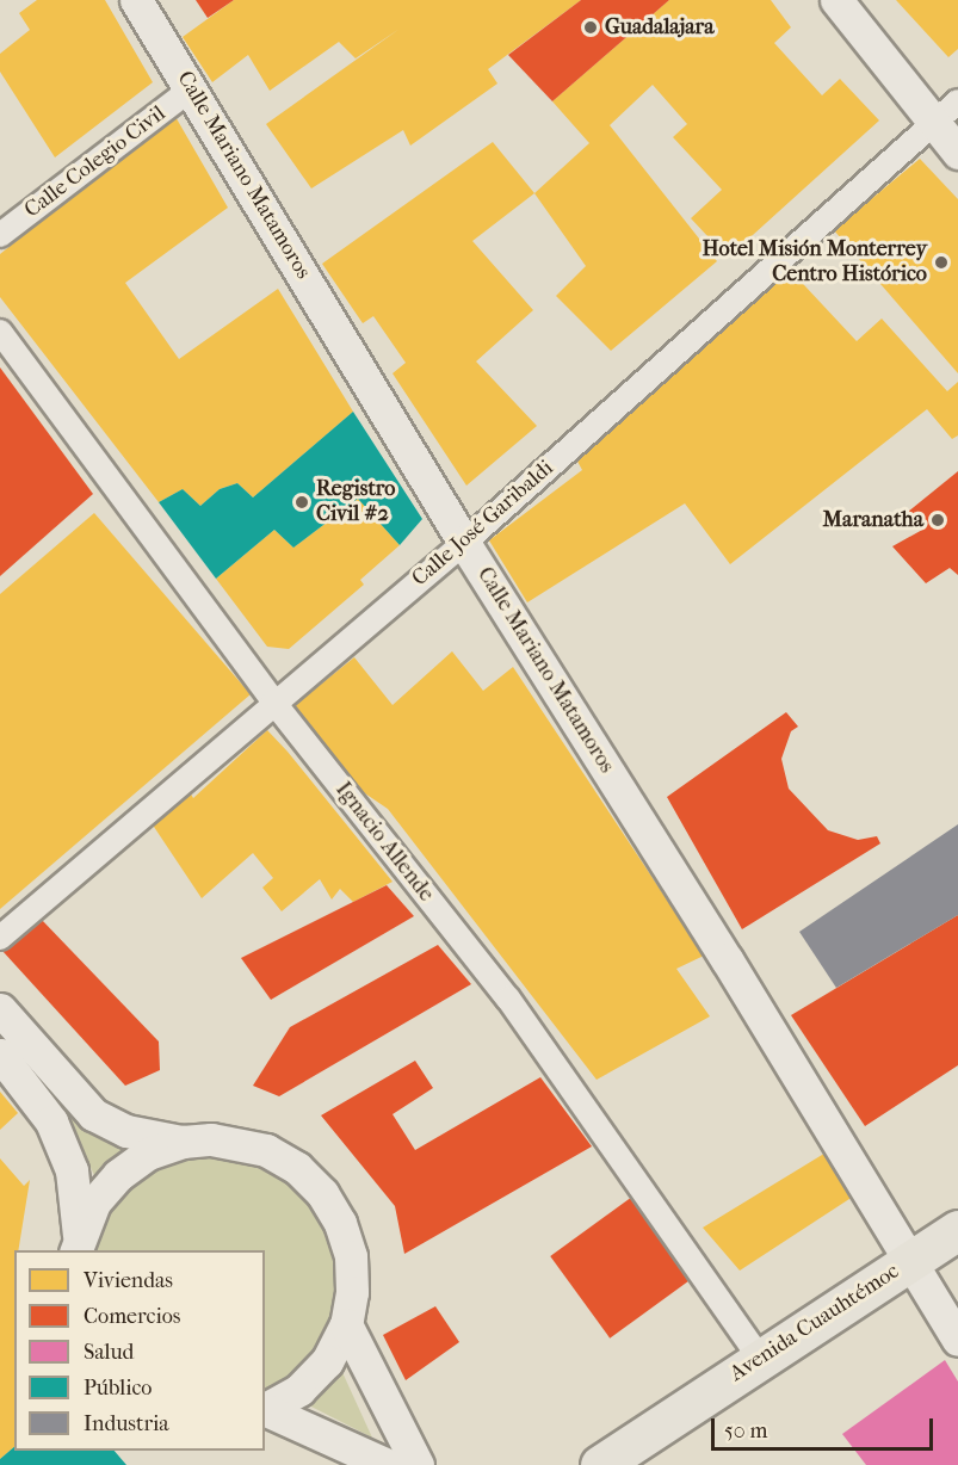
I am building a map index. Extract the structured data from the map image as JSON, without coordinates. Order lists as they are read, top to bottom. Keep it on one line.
{"streets":{"highway":["Avenida Cuauhtémoc"],"street":["Calle Colegio Civil","Calle Mariano Matamoros","Calle José Garibaldi","Ignacio Allende"]},"crossings":[["Calle Colegio Civil","Calle Mariano Matamoros"],["Calle Mariano Matamoros","Calle José Garibaldi"],["Calle Mariano Matamoros","Avenida Cuauhtémoc"],["Calle José Garibaldi","Ignacio Allende"],["Ignacio Allende","Avenida Cuauhtémoc"]],"places":["Guadalajara","Hotel Misión Monterrey Centro Histórico","Registro Civil #2","Maranatha"],"legend":["Viviendas","Comercios","Salud","Público","Industria"],"scale_bar":"50 m"}
